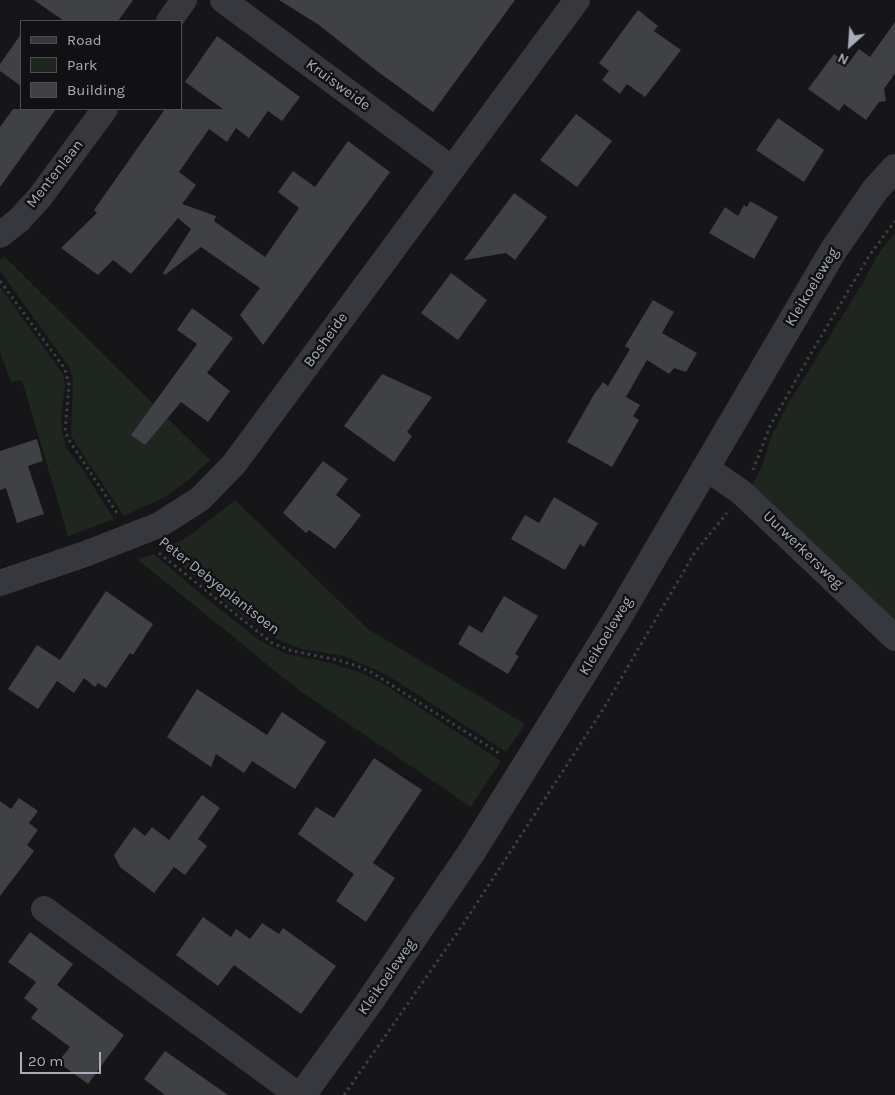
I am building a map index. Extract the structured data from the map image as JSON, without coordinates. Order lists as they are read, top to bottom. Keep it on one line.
{"streets":{"street":["Kruisweide","Mentenlaan","Kleikoeleweg","Bosheide","Uurwerkersweg"],"path":["Peter Debyeplantsoen"]},"crossings":[["Kruisweide","Bosheide"],["Kleikoeleweg","Uurwerkersweg"],["Kleikoeleweg","Peter Debyeplantsoen"],["Bosheide","Peter Debyeplantsoen"]],"legend":["Road","Park","Building"],"scale_bar":"20 m","north":"bottom left"}
